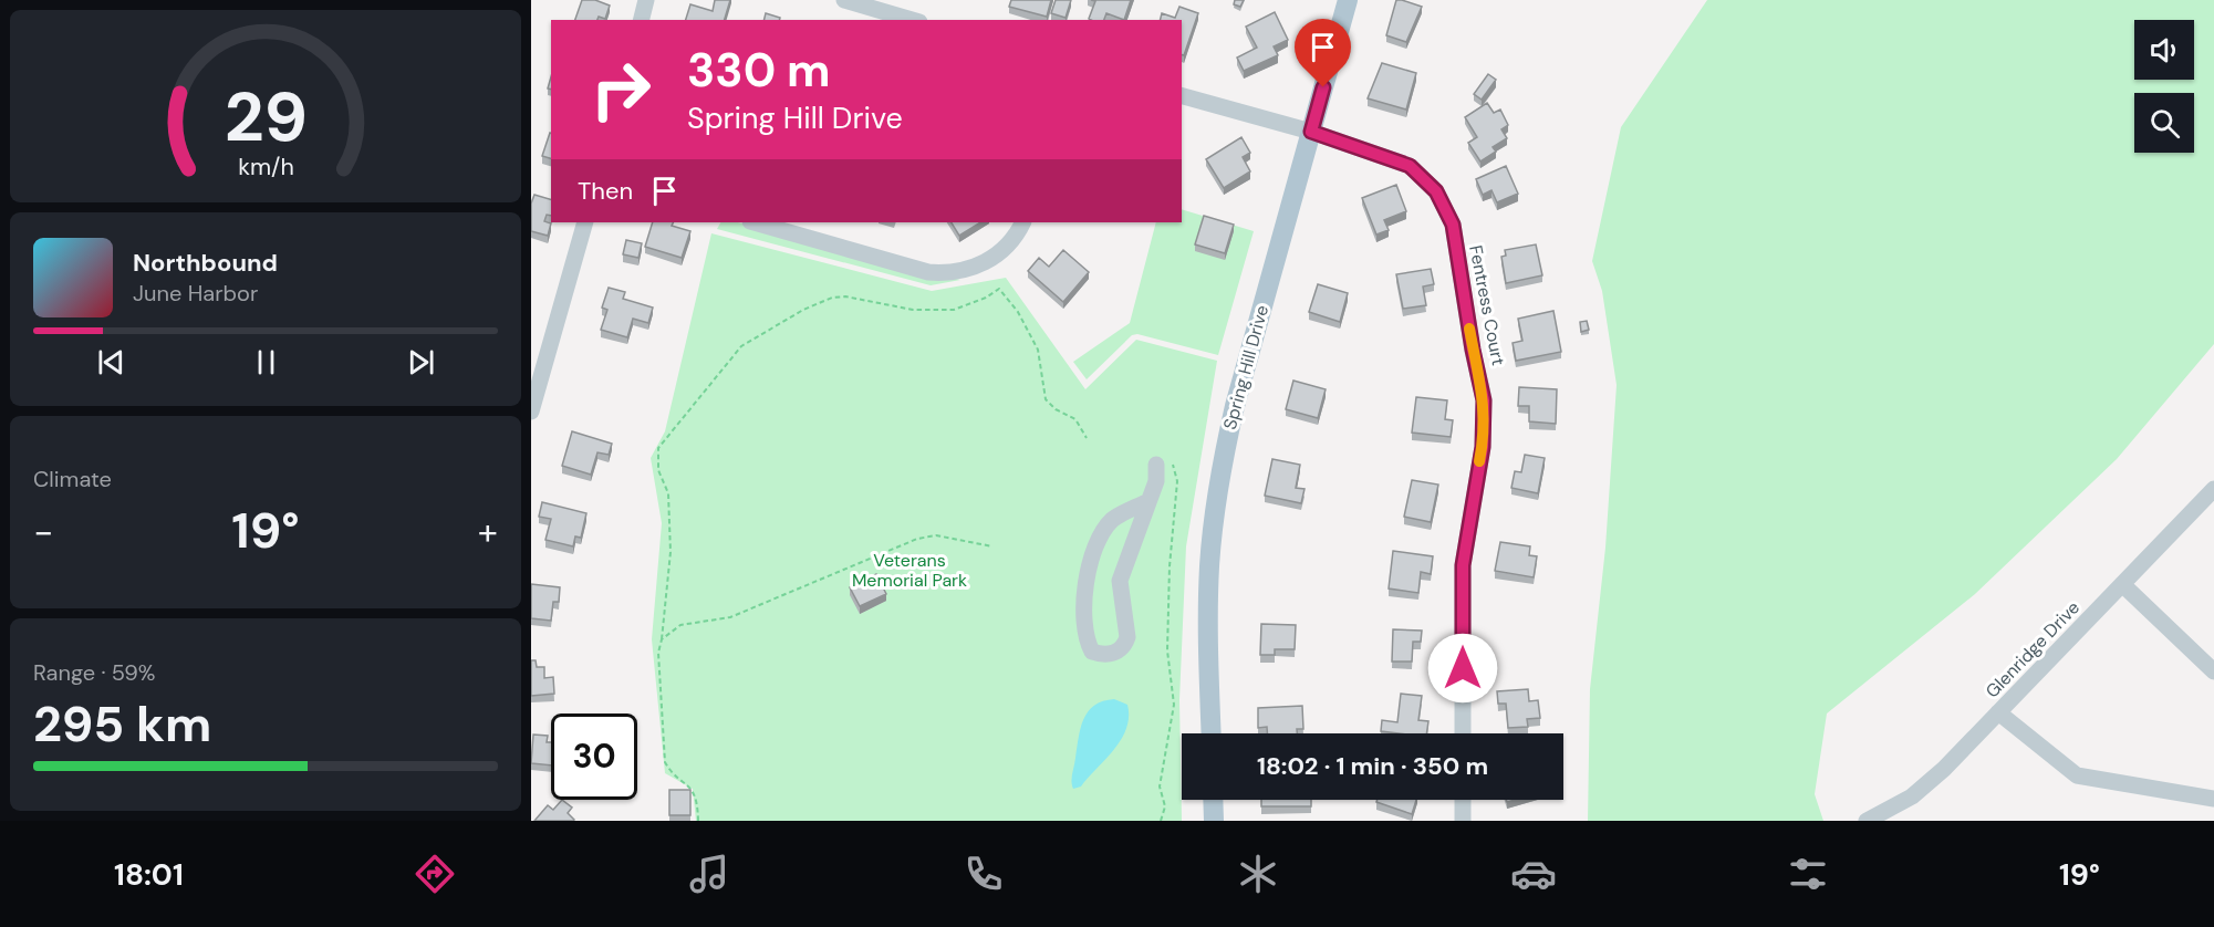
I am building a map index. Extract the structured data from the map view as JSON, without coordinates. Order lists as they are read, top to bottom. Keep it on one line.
{"streets":{"main road":["Spring Hill Drive"],"street":["Fentress Court","Glenridge Drive"]},"crossings":[["Fentress Court","Spring Hill Drive"]],"parks":["Veterans Memorial Park"],"page":{"turn":["330 m","Spring Hill Drive"],"then":"Then","song":["Northbound","June Harbor"],"tile":["Climate",["Range · 59%","295 km"]],"heat":["−","19°","+"],"limit":"30","trip":"18:02 · 1 min · 350 m","tabs":["18:01","19°"],"gauge":["29","km/h"]}}
